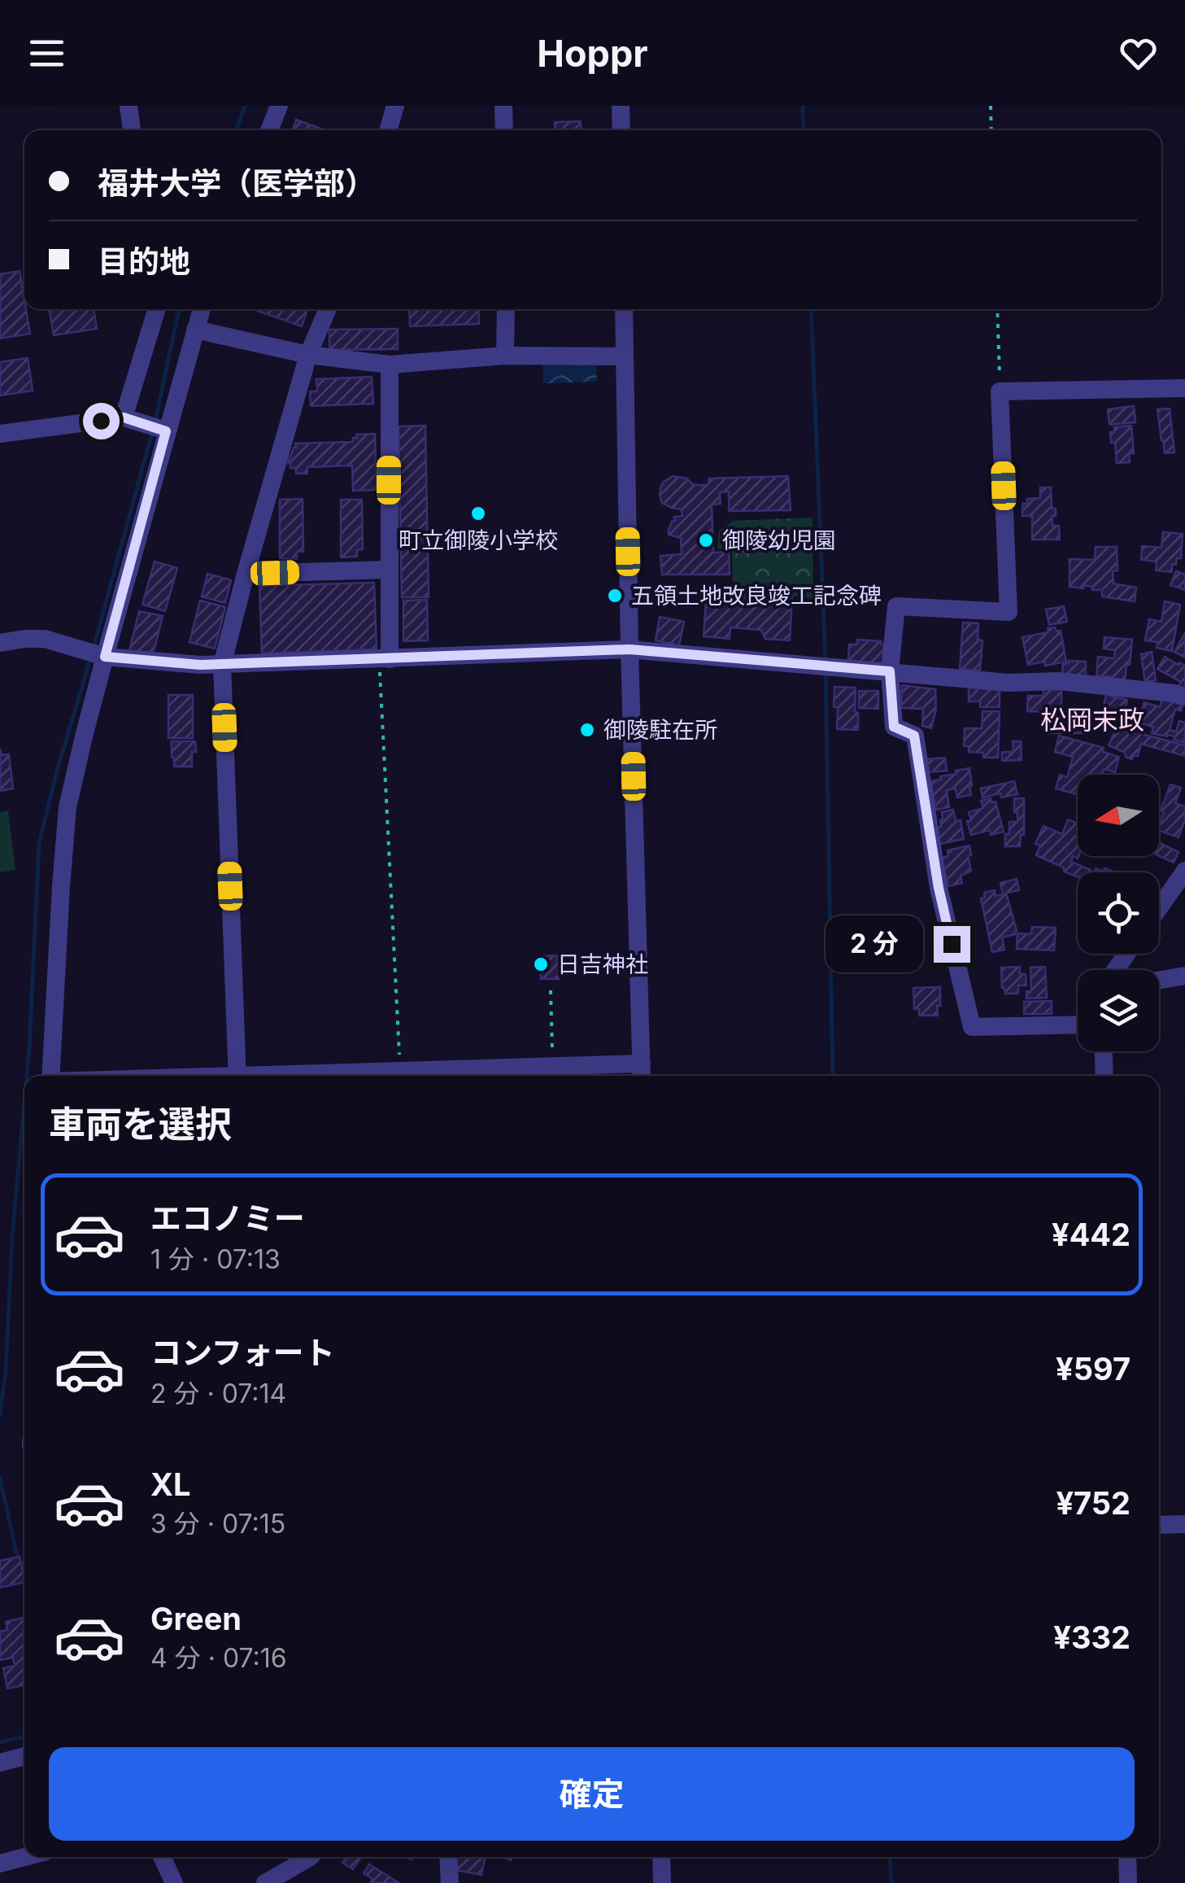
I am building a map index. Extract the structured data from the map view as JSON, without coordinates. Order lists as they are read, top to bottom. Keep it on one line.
{"districts":["松岡末政"],"places":["町立御陵小学校","御陵幼児園","五領土地改良竣工記念碑","御陵駐在所","日吉神社"],"north":"left","page":{"header":"Hoppr","banner":["福井大学（医学部）","目的地"],"bubble":"2 分","heading":"車両を選択","list":[{"name":"エコノミー","note":"1 分 · 07:13","value":"¥442"},{"name":"コンフォート","note":"2 分 · 07:14","value":"¥597"},{"name":"XL","note":"3 分 · 07:15","value":"¥752"},{"name":"Green","note":"4 分 · 07:16","value":"¥332"}],"buttons":"確定"}}
